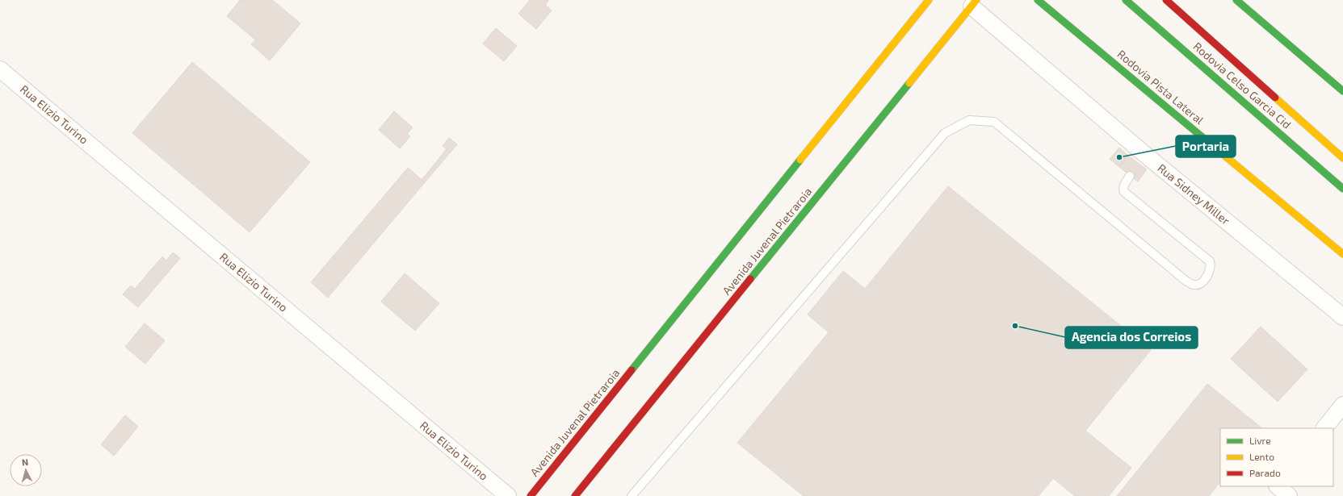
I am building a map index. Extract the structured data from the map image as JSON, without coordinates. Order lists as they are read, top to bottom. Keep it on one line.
{"streets":{"main road":["Rodovia Celso Garcia Cid","Rodovia Pista Lateral","Avenida Juvenal Pietraroia"],"street":["Rua Elizio Turino","Rua Sidney Miller"]},"crossings":[["Rua Sidney Miller","Avenida Juvenal Pietraroia"]],"places":["Portaria","Agencia dos Correios"],"legend":["Livre","Lento","Parado"],"north":"top"}
